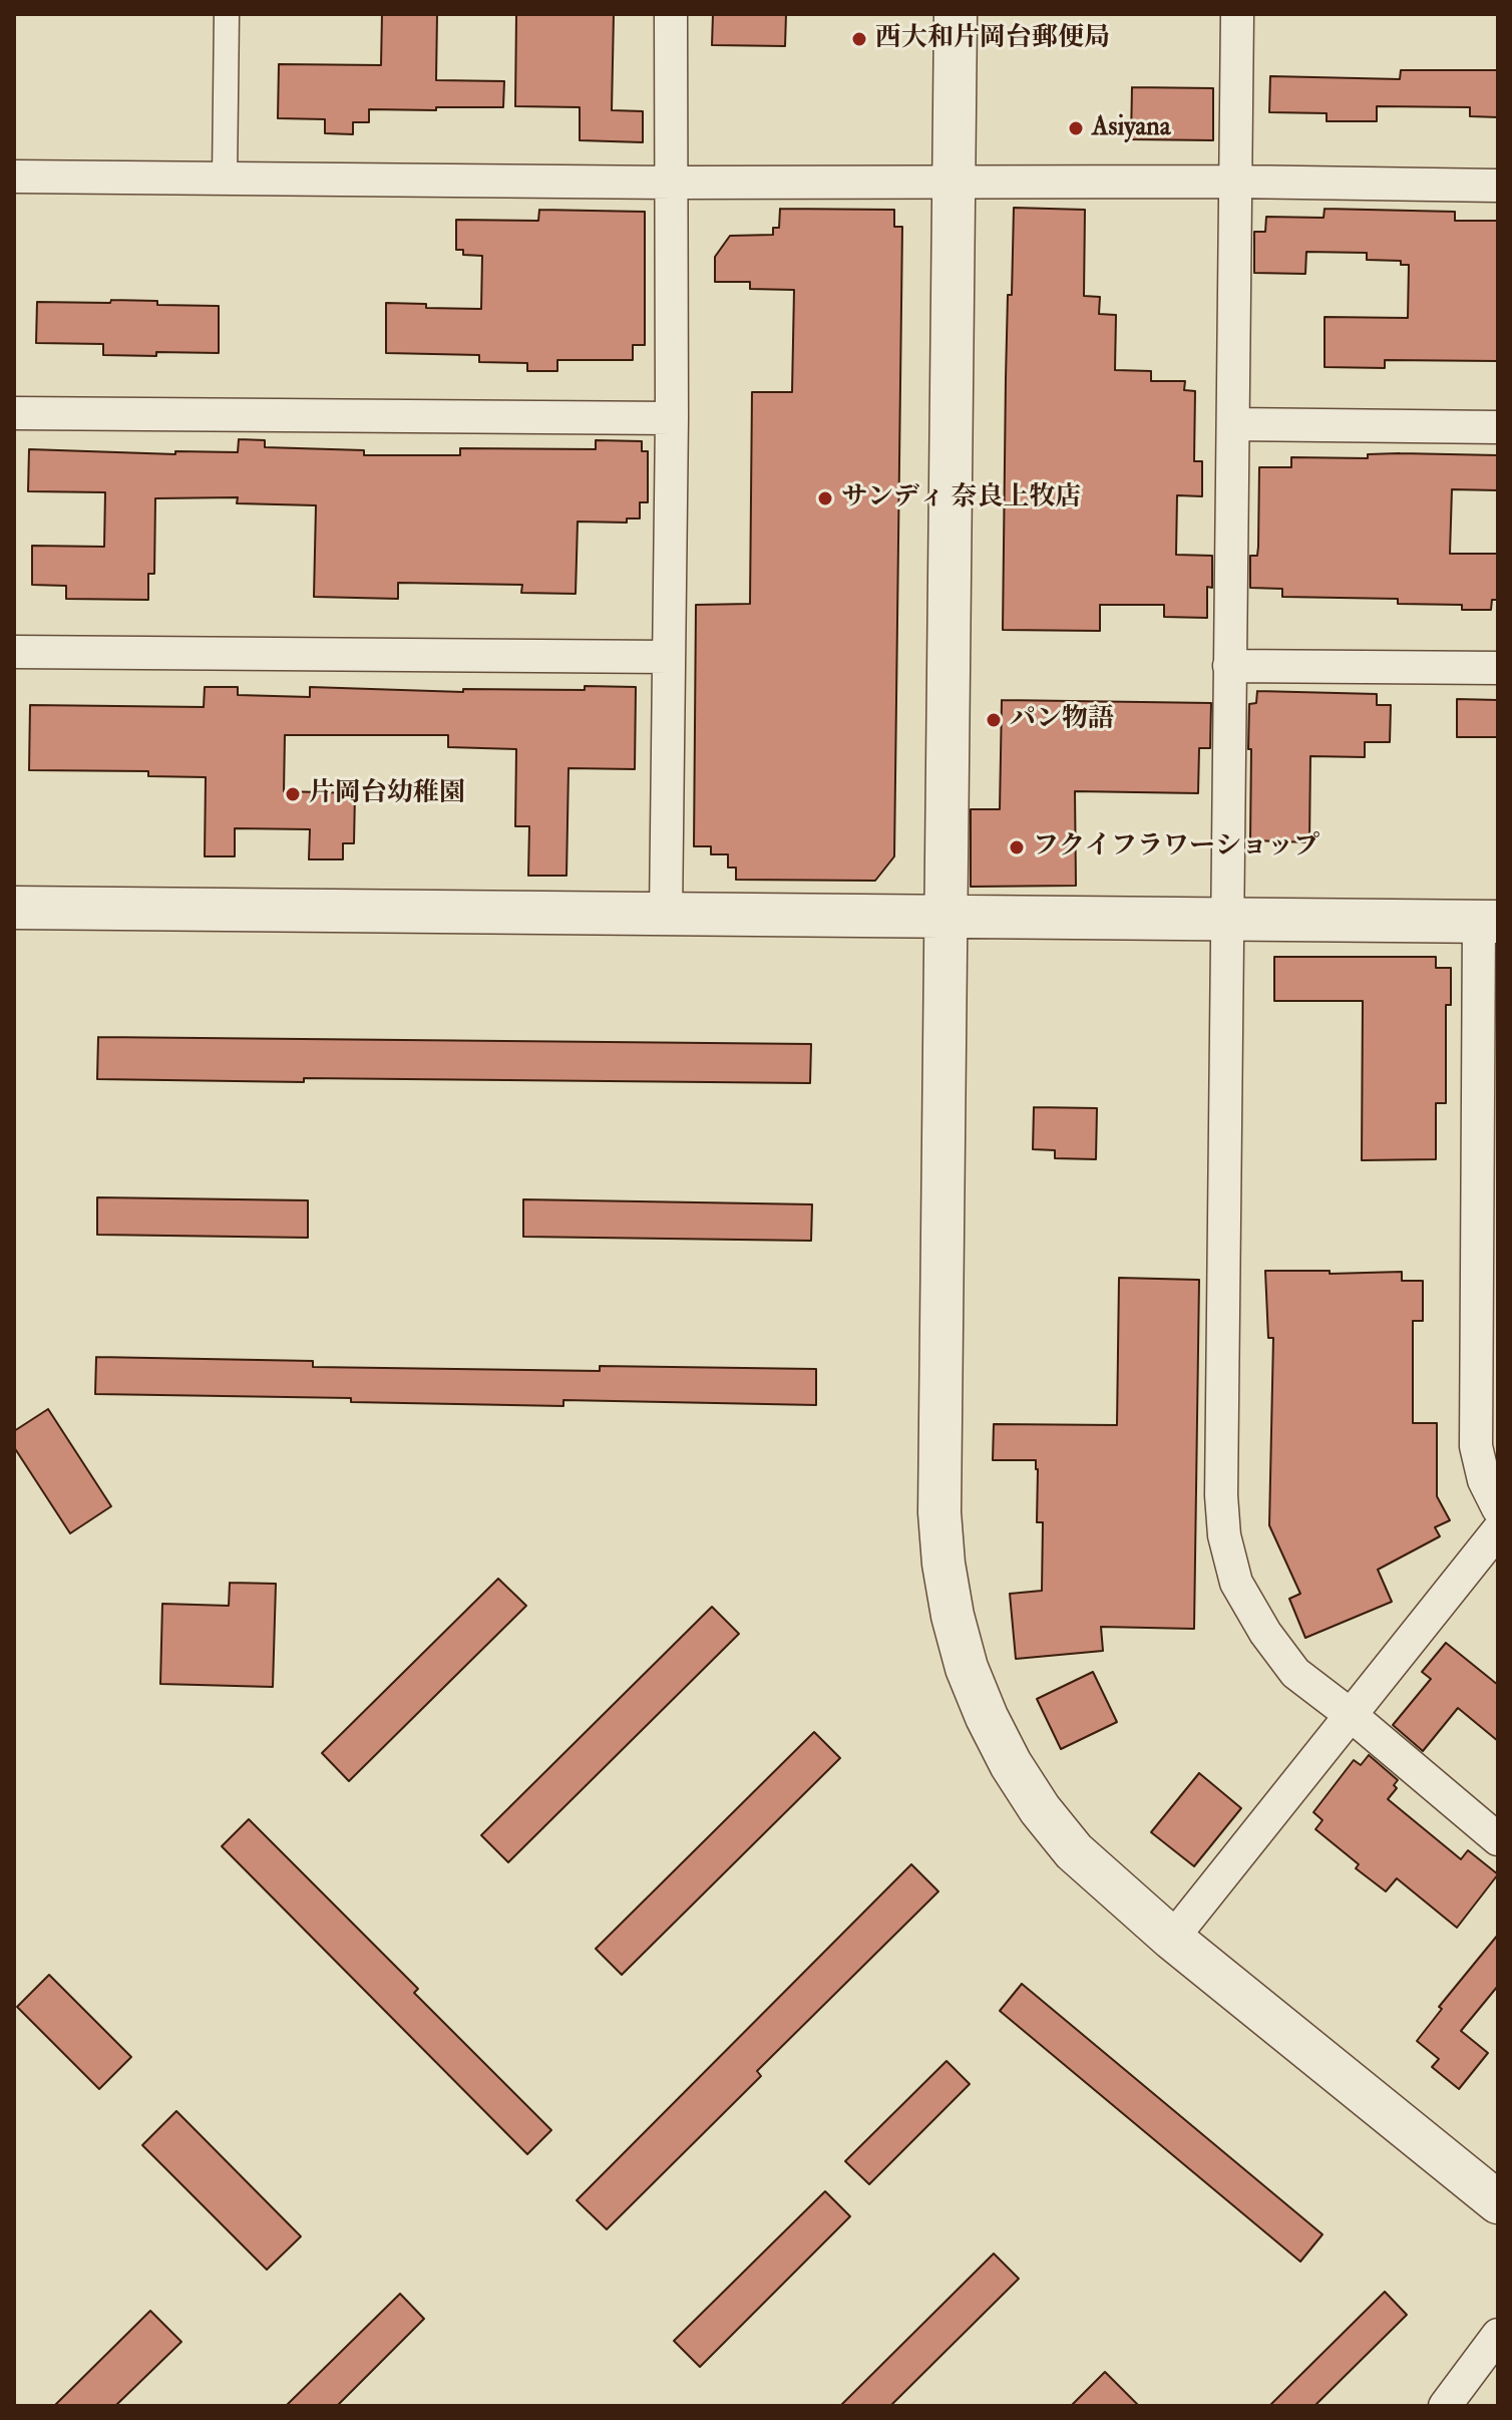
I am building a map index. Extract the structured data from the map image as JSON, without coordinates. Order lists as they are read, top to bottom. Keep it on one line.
{"places":["西大和片岡台郵便局","Asiyana","サンディ 奈良上牧店","パン物語","片岡台幼稚園","フクイフラワーショップ"]}
